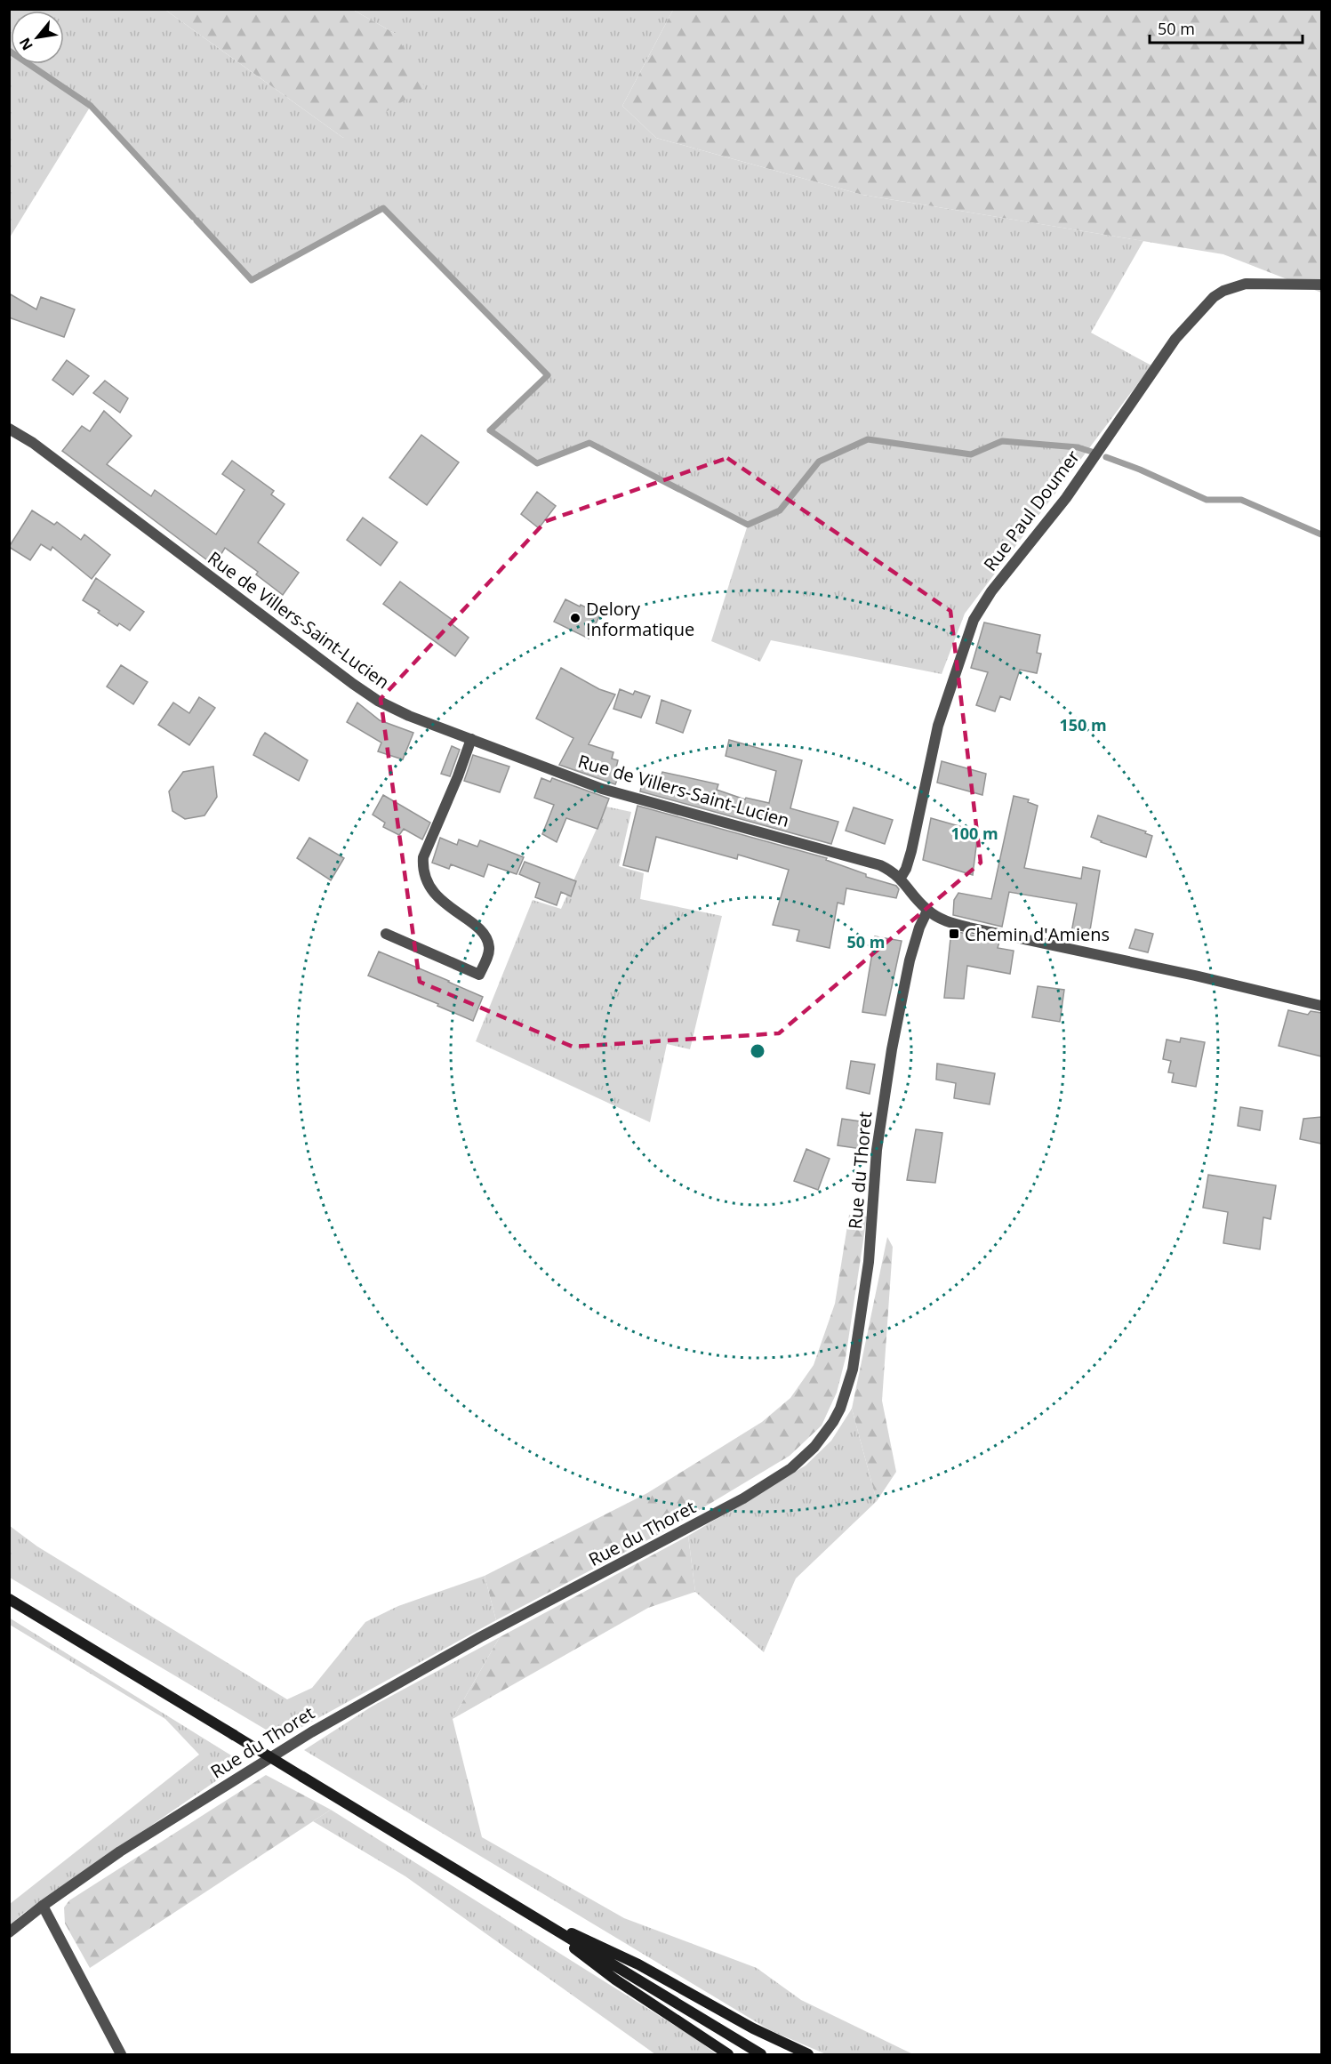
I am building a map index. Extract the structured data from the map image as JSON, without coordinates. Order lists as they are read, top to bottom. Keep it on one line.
{"streets":{"street":["Rue Paul Doumer","Rue de Villers-Saint-Lucien","Rue du Thoret"]},"crossings":[["Rue Paul Doumer","Rue de Villers-Saint-Lucien"],["Rue de Villers-Saint-Lucien","Rue du Thoret"]],"places":{"other":["Delory Informatique"],"transit":["Chemin d'Amiens"]},"scale_bar":"50 m","north":"bottom left","rings":["150 m","100 m","50 m"]}
